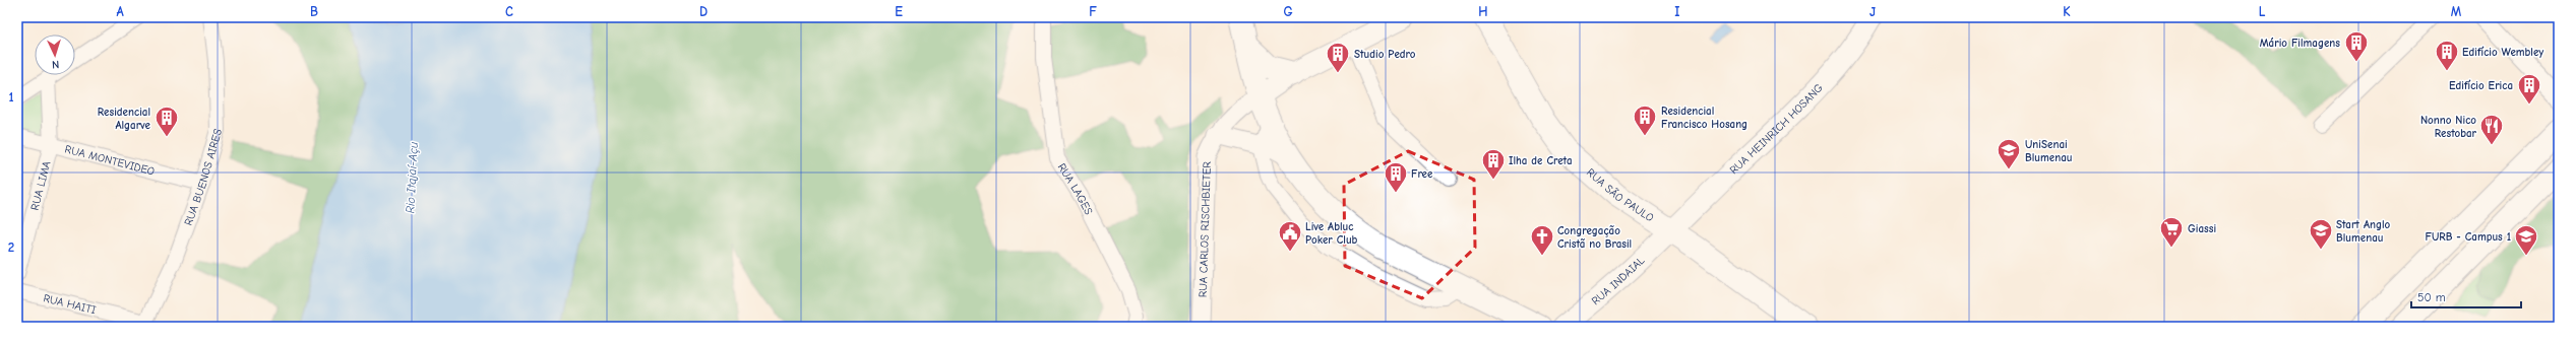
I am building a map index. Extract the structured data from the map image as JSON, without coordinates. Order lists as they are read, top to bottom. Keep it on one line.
{"streets":{"main road":["RUA HEINRICH HOSANG","RUA SÃO PAULO","RUA CARLOS RISCHBIETER","RUA INDAIAL"],"street":["RUA MONTEVIDEO","RUA BUENOS AIRES","RUA LIMA","RUA LAGES","RUA HAITI"]},"crossings":[["RUA HEINRICH HOSANG","RUA SÃO PAULO"],["RUA HEINRICH HOSANG","RUA INDAIAL"],["RUA MONTEVIDEO","RUA BUENOS AIRES"],["RUA MONTEVIDEO","RUA LIMA"],["RUA BUENOS AIRES","RUA HAITI"],["RUA SÃO PAULO","RUA INDAIAL"]],"water":["Rio Itajaí-Açu"],"places":{"building":["Mário Filmagens","Edifício Wembley","Studio Pedro","Edifício Erica","Residencial Francisco Hosang","Residencial Algarve","Ilha de Creta","Free"],"restaurant":["Nonno Nico Restobar"],"school or university":["UniSenai Blumenau","Start Anglo Blumenau","FURB - Campus 1"],"supermarket":["Giassi"],"public building":["Live Abluc Poker Club"],"church":["Congregação Cristã no Brasil"]},"scale_bar":"50 m","north":"bottom","grid":{"columns":["A","B","C","D","E","F","G","H","I","J","K","L","M"],"rows":["1","2"]}}
